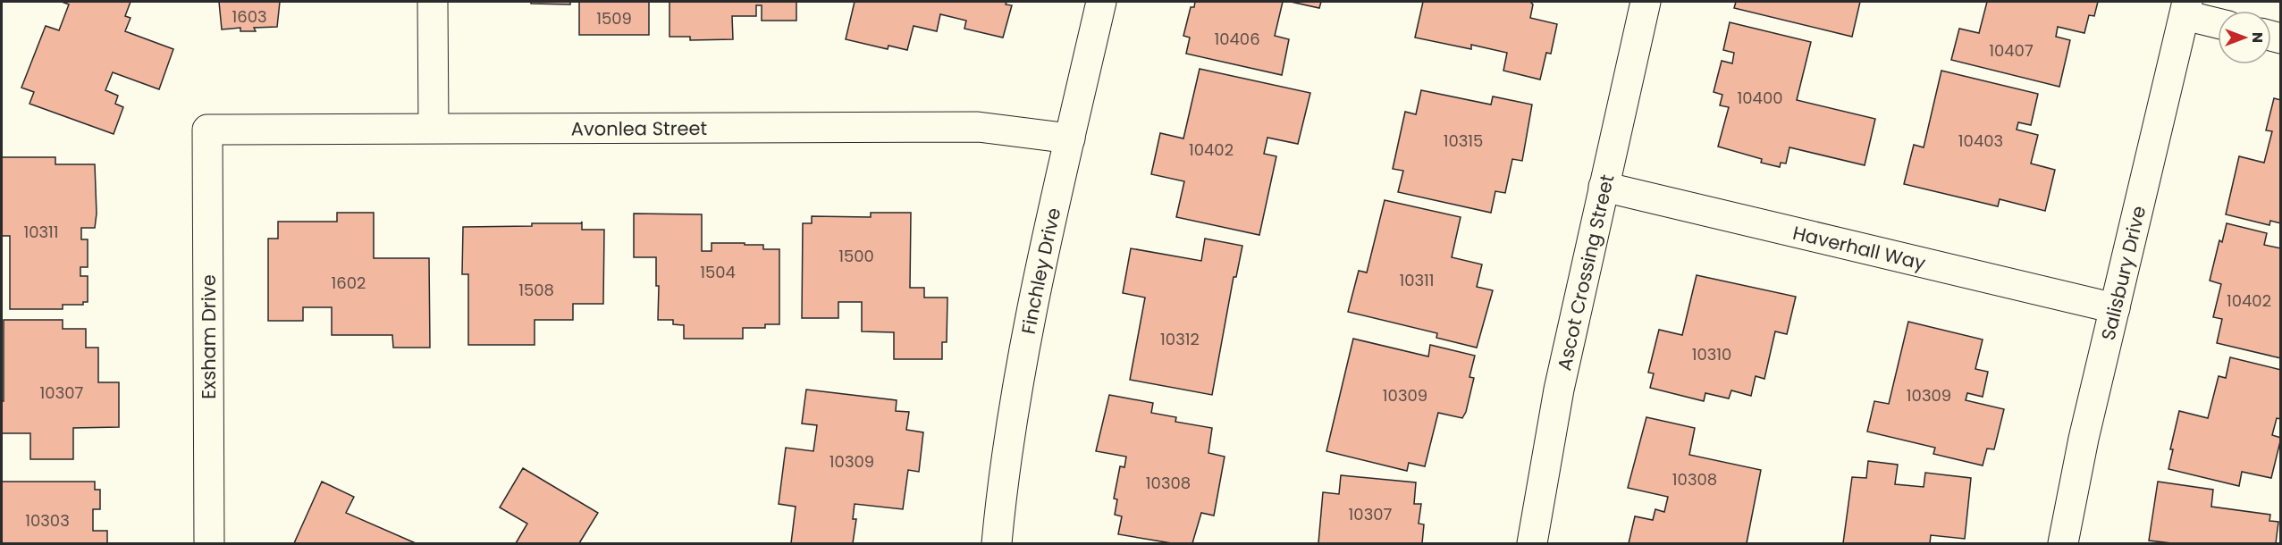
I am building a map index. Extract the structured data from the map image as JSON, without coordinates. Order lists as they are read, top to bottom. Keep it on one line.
{"streets":{"street":["Avonlea Street","Haverhall Way","Finchley Drive","Ascot Crossing Street","Salisbury Drive","Exsham Drive"]},"crossings":[["Avonlea Street","Finchley Drive"],["Avonlea Street","Exsham Drive"],["Haverhall Way","Ascot Crossing Street"],["Haverhall Way","Salisbury Drive"]],"house_numbers":["1603","1509","10406","10407","10400","10315","10403","10402","10311","1500","1504","10311","1602","1508","10402","10312","10310","10307","10309","10309","10309","10308","10308","10307","10303"],"north":"right"}
